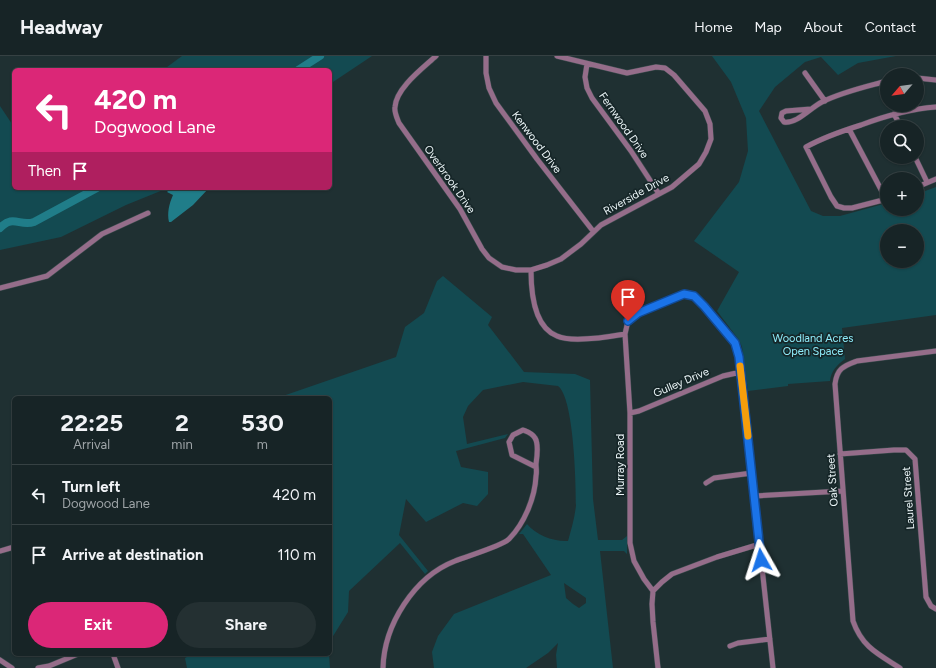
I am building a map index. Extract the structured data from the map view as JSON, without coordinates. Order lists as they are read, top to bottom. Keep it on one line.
{"streets":{"street":["Fernwood Drive","Kenwood Drive","Overbrook Drive","Riverside Drive","Gulley Drive","Murray Road","Oak Street","Laurel Street"]},"crossings":[["Fernwood Drive","Riverside Drive"],["Kenwood Drive","Overbrook Drive"],["Kenwood Drive","Riverside Drive"],["Overbrook Drive","Riverside Drive"],["Gulley Drive","Murray Road"],["Oak Street","Laurel Street"]],"parks":["Woodland Acres Open Space"],"north":"bottom left","page":{"header":"Headway","nav":["Home","Map","About","Contact"],"map_buttons":["+","−"],"turn":["420 m","Dogwood Lane"],"then":"Then","eta":["22:25","Arrival","2","min","530","m"],"list":[{"name":"Turn left","note":"Dogwood Lane","value":"420 m"},{"name":"Arrive at destination","value":"110 m"}],"buttons":["Exit","Share"]}}
